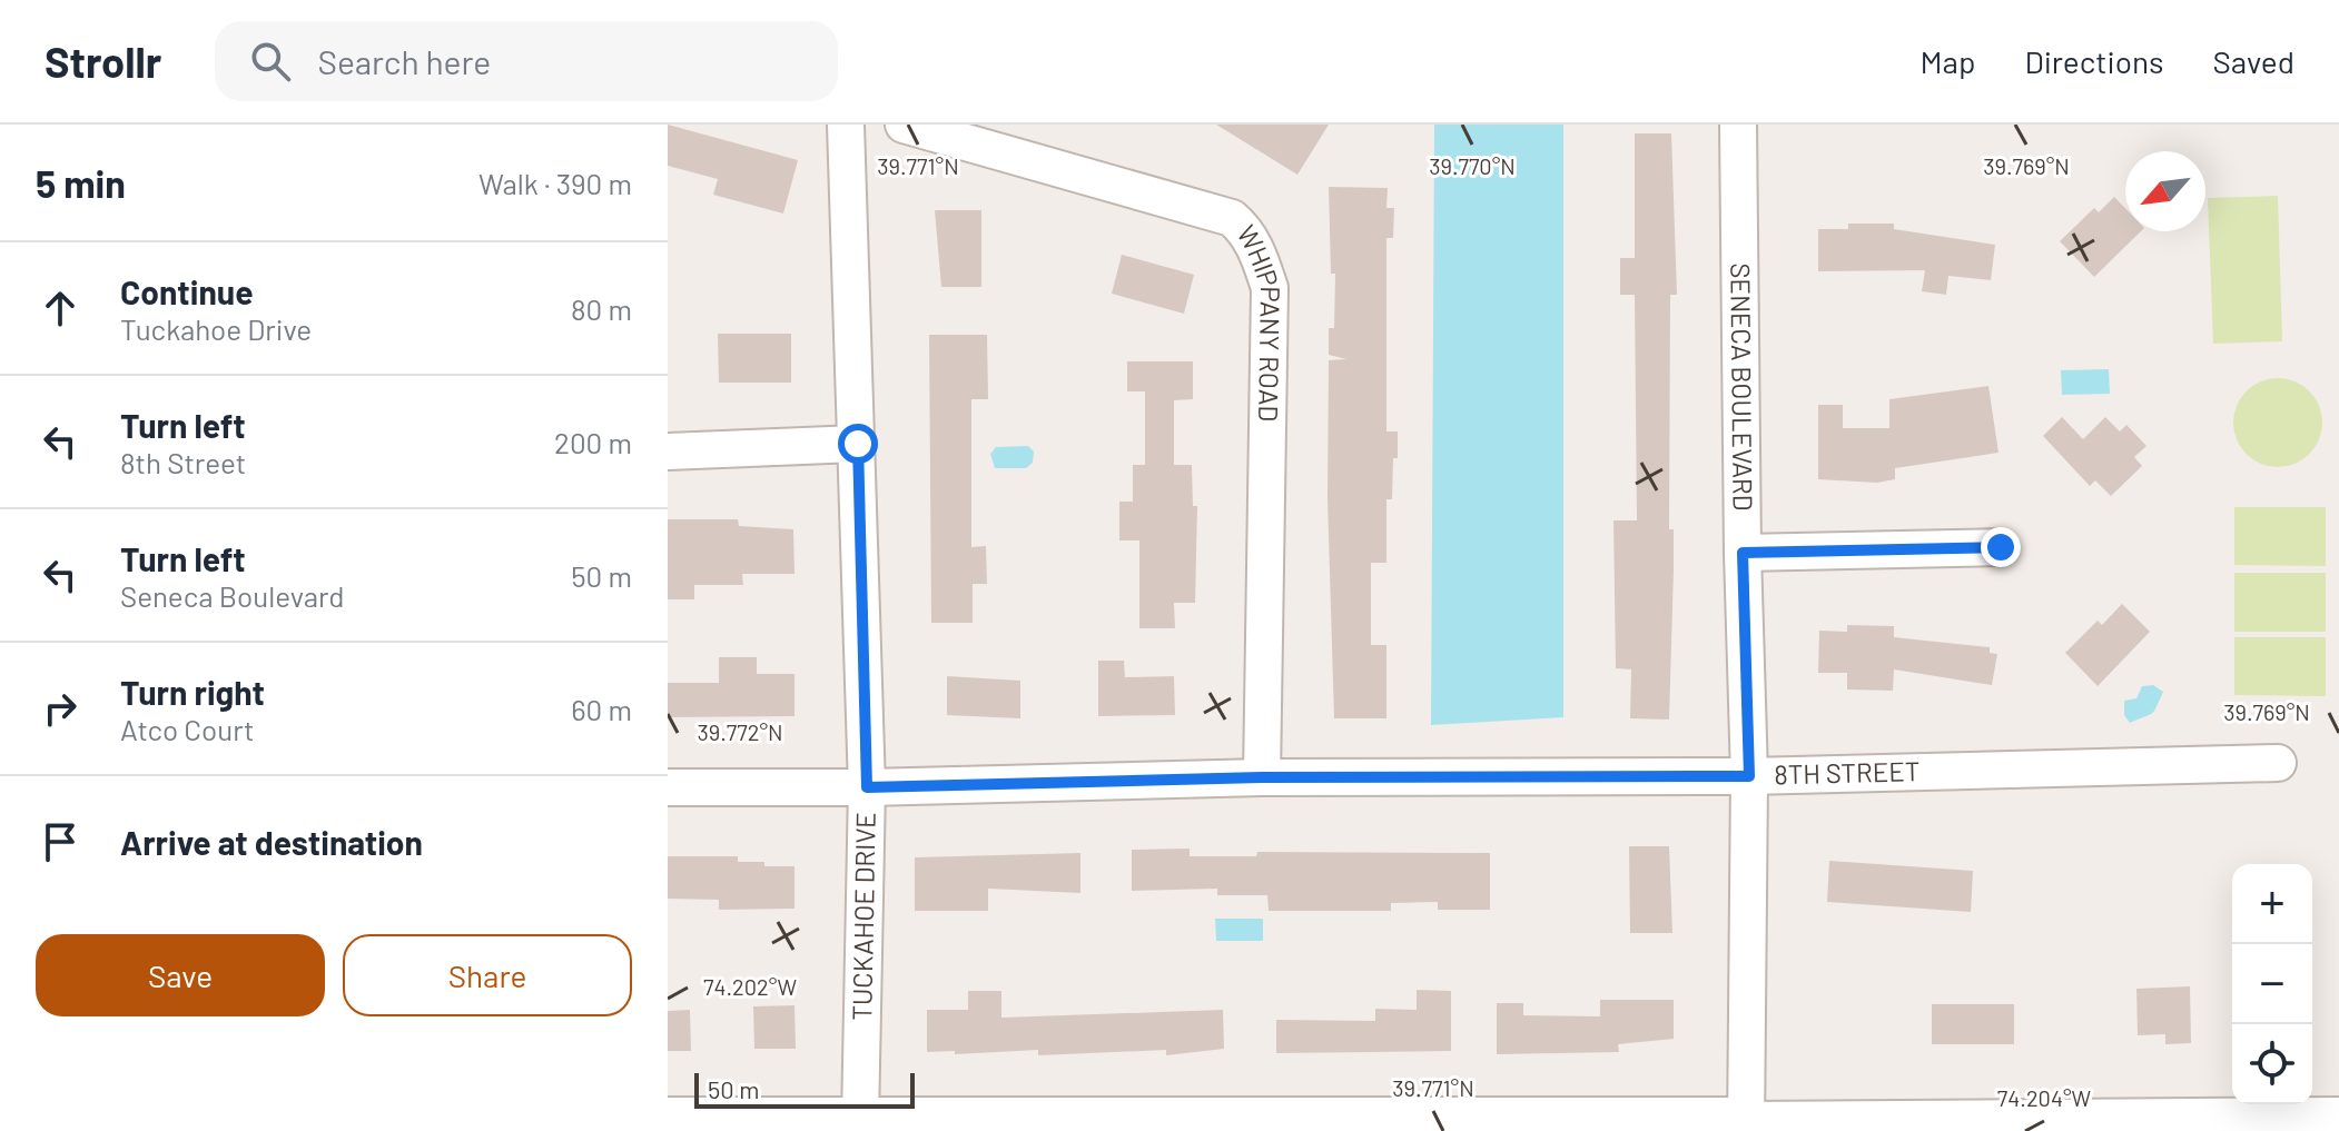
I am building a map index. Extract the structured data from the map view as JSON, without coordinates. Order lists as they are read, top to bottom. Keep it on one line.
{"streets":{"street":["WHIPPANY ROAD","SENECA BOULEVARD","8TH STREET","TUCKAHOE DRIVE"]},"crossings":[["WHIPPANY ROAD","8TH STREET"],["SENECA BOULEVARD","8TH STREET"],["8TH STREET","TUCKAHOE DRIVE"]],"scale_bar":"50 m","north":"bottom left","page":{"header":"Strollr","search":"Search here","nav":["Map","Directions","Saved"],"heading":["5 min","Walk · 390 m"],"list":[["Continue","Tuckahoe Drive","80 m"],["Turn left","8th Street","200 m"],["Turn left","Seneca Boulevard","50 m"],["Turn right","Atco Court","60 m"],"Arrive at destination"],"map_buttons":["+","−"],"buttons":["Save","Share"],"scale":"50 m"},"coordinates":["39.771°N","39.770°N","39.769°N","39.772°N","74.202°W","74.204°W"]}
